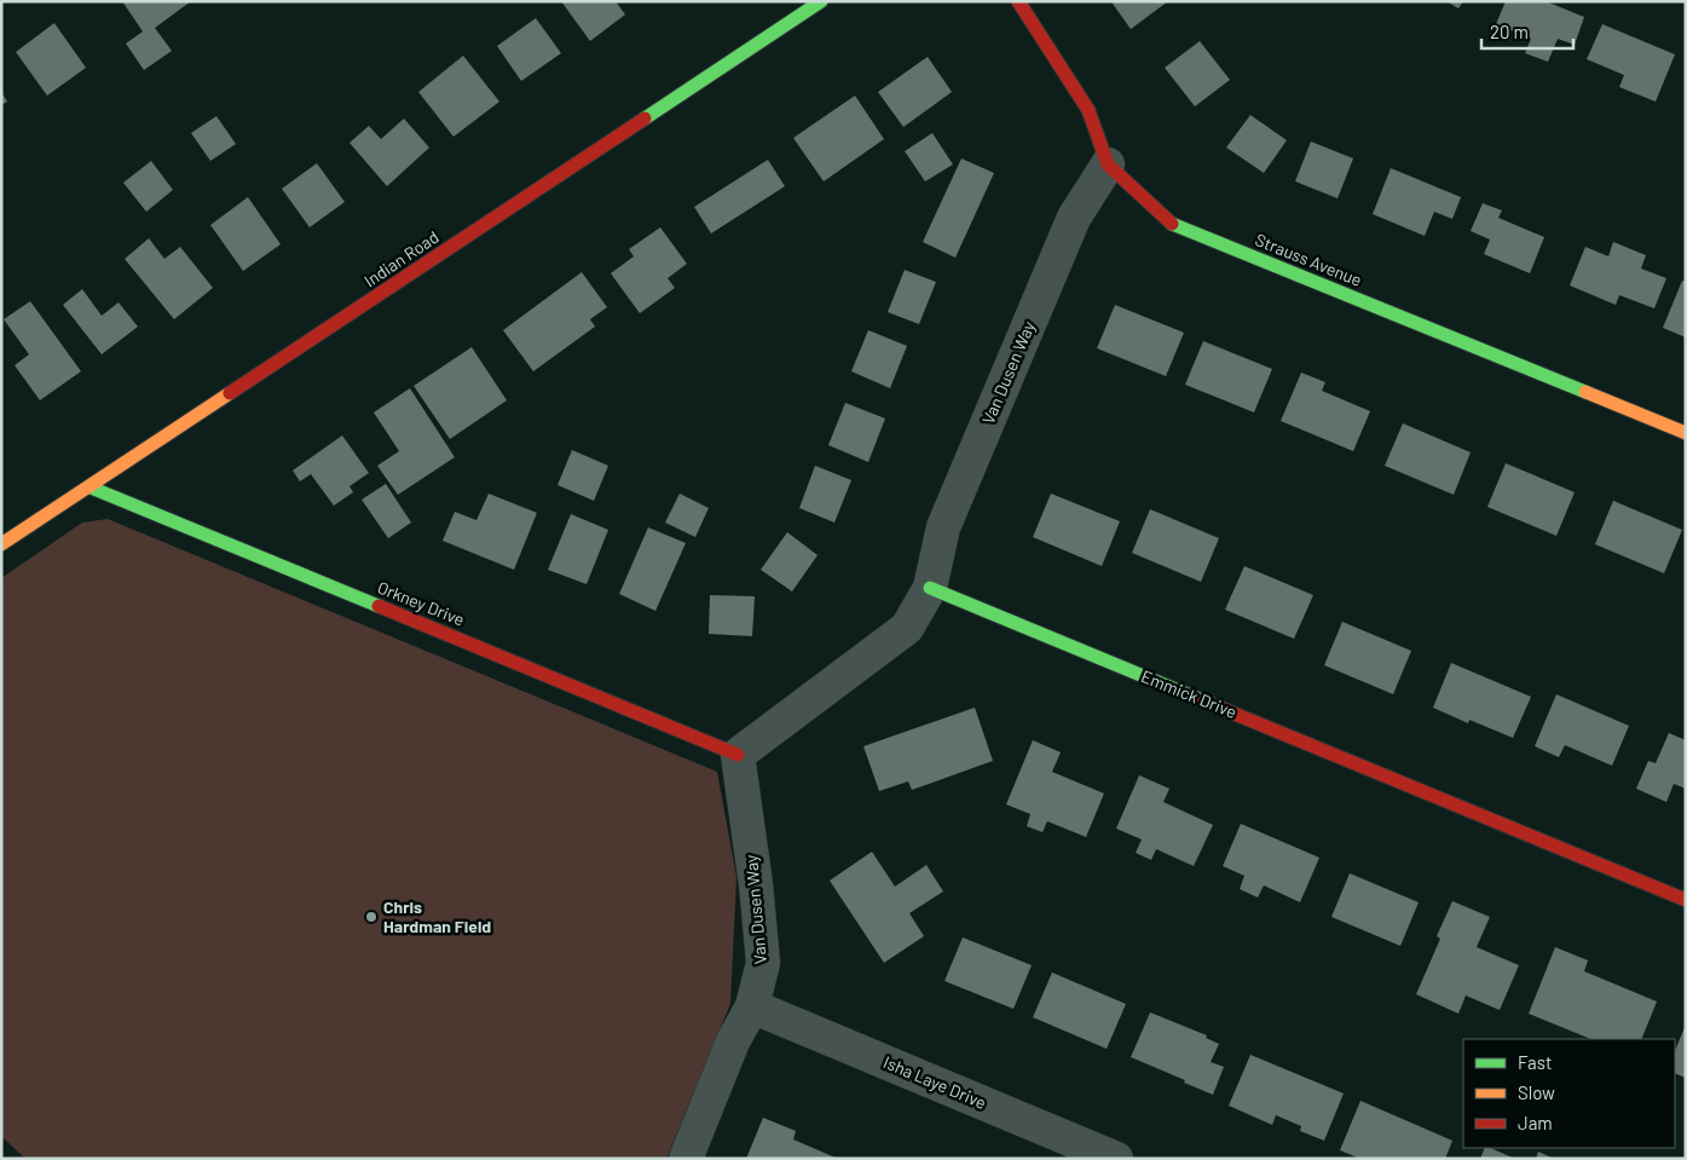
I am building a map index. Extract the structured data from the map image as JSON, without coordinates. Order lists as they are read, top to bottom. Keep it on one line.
{"streets":{"street":["Indian Road","Strauss Avenue","Van Dusen Way","Orkney Drive","Emmick Drive","Isha Laye Drive"]},"crossings":[["Indian Road","Orkney Drive"],["Strauss Avenue","Van Dusen Way"],["Van Dusen Way","Orkney Drive"],["Van Dusen Way","Emmick Drive"],["Van Dusen Way","Isha Laye Drive"]],"places":["Chris Hardman Field"],"legend":["Fast","Slow","Jam"],"scale_bar":"20 m"}
